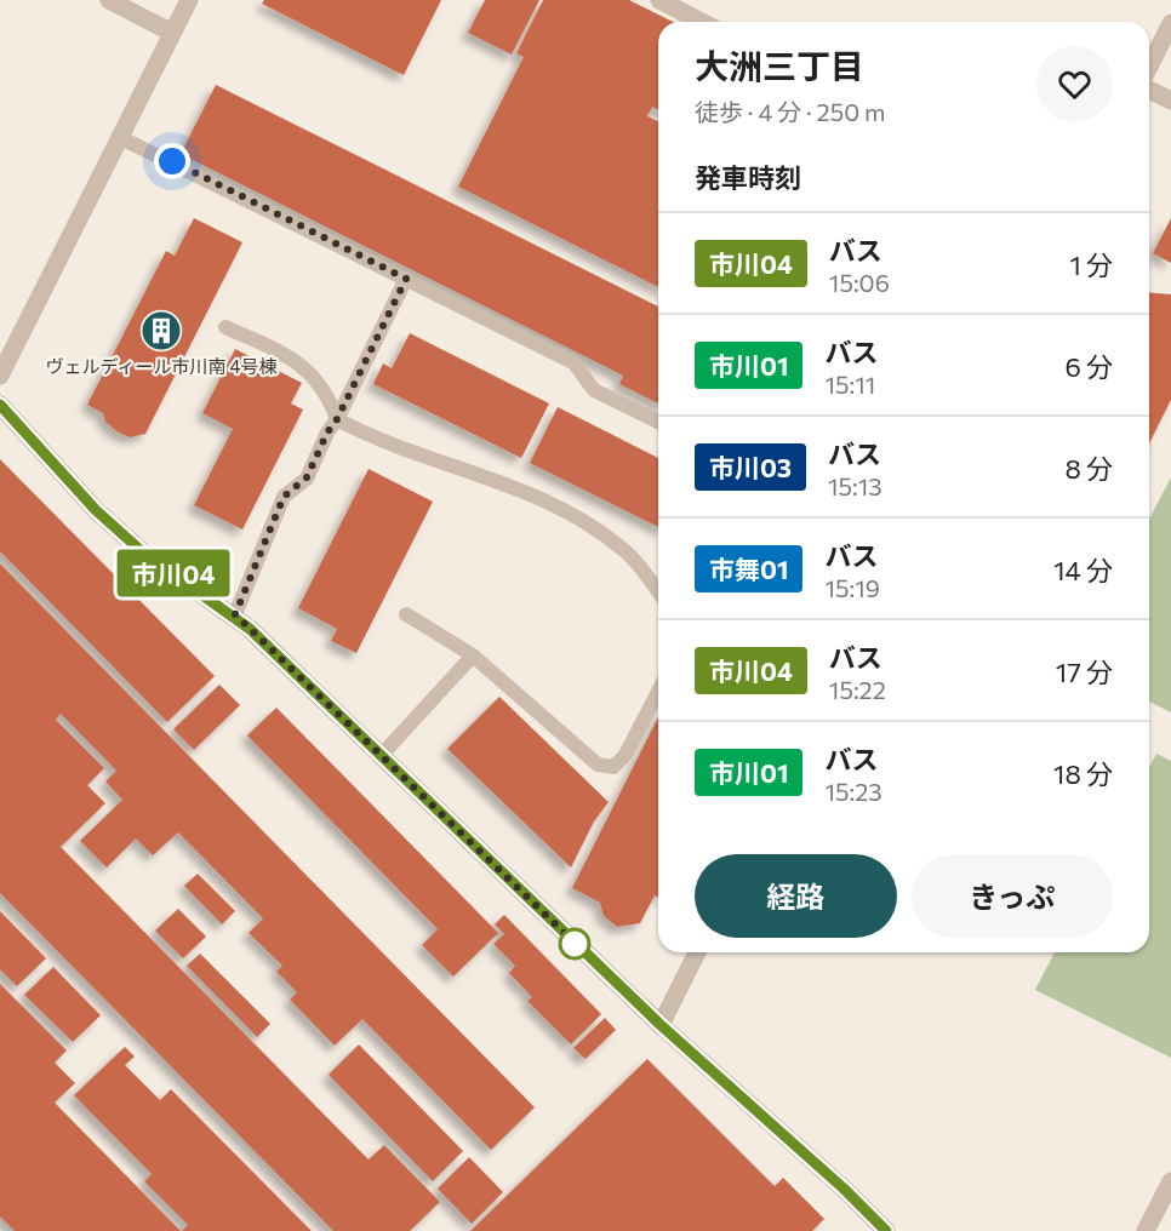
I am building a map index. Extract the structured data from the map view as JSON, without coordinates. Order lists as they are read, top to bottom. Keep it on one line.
{"places":{"building":["ヴェルディール市川南 4号棟"]},"lines":["bus line 市川04"],"page":{"on_map":"市川04","heading":[["大洲三丁目","徒歩 · 4 分 · 250 m"],"発車時刻"],"list":[{"mark":"市川04","name":"バス","note":"15:06","value":"1 分"},{"mark":"市川01","name":"バス","note":"15:11","value":"6 分"},{"mark":"市川03","name":"バス","note":"15:13","value":"8 分"},{"mark":"市舞01","name":"バス","note":"15:19","value":"14 分"},{"mark":"市川04","name":"バス","note":"15:22","value":"17 分"},{"mark":"市川01","name":"バス","note":"15:23","value":"18 分"}],"buttons":["経路","きっぷ"]}}
